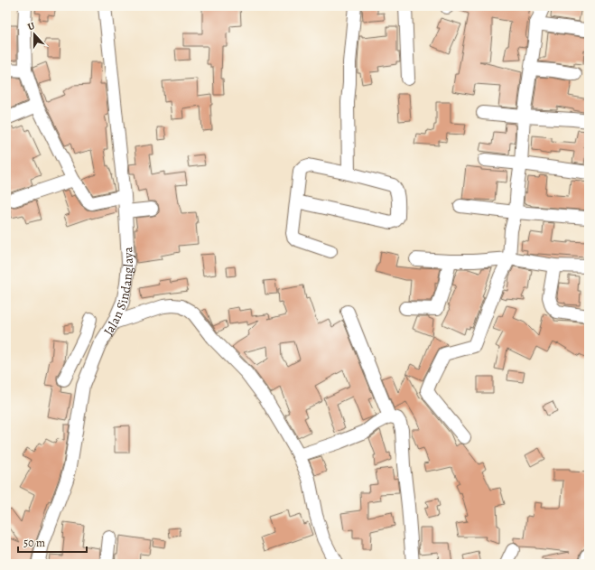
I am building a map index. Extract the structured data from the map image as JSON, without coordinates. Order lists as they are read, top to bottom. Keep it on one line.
{"streets":{"street":["Jalan Sindanglaya"]},"scale_bar":"50 m","north":"top"}
